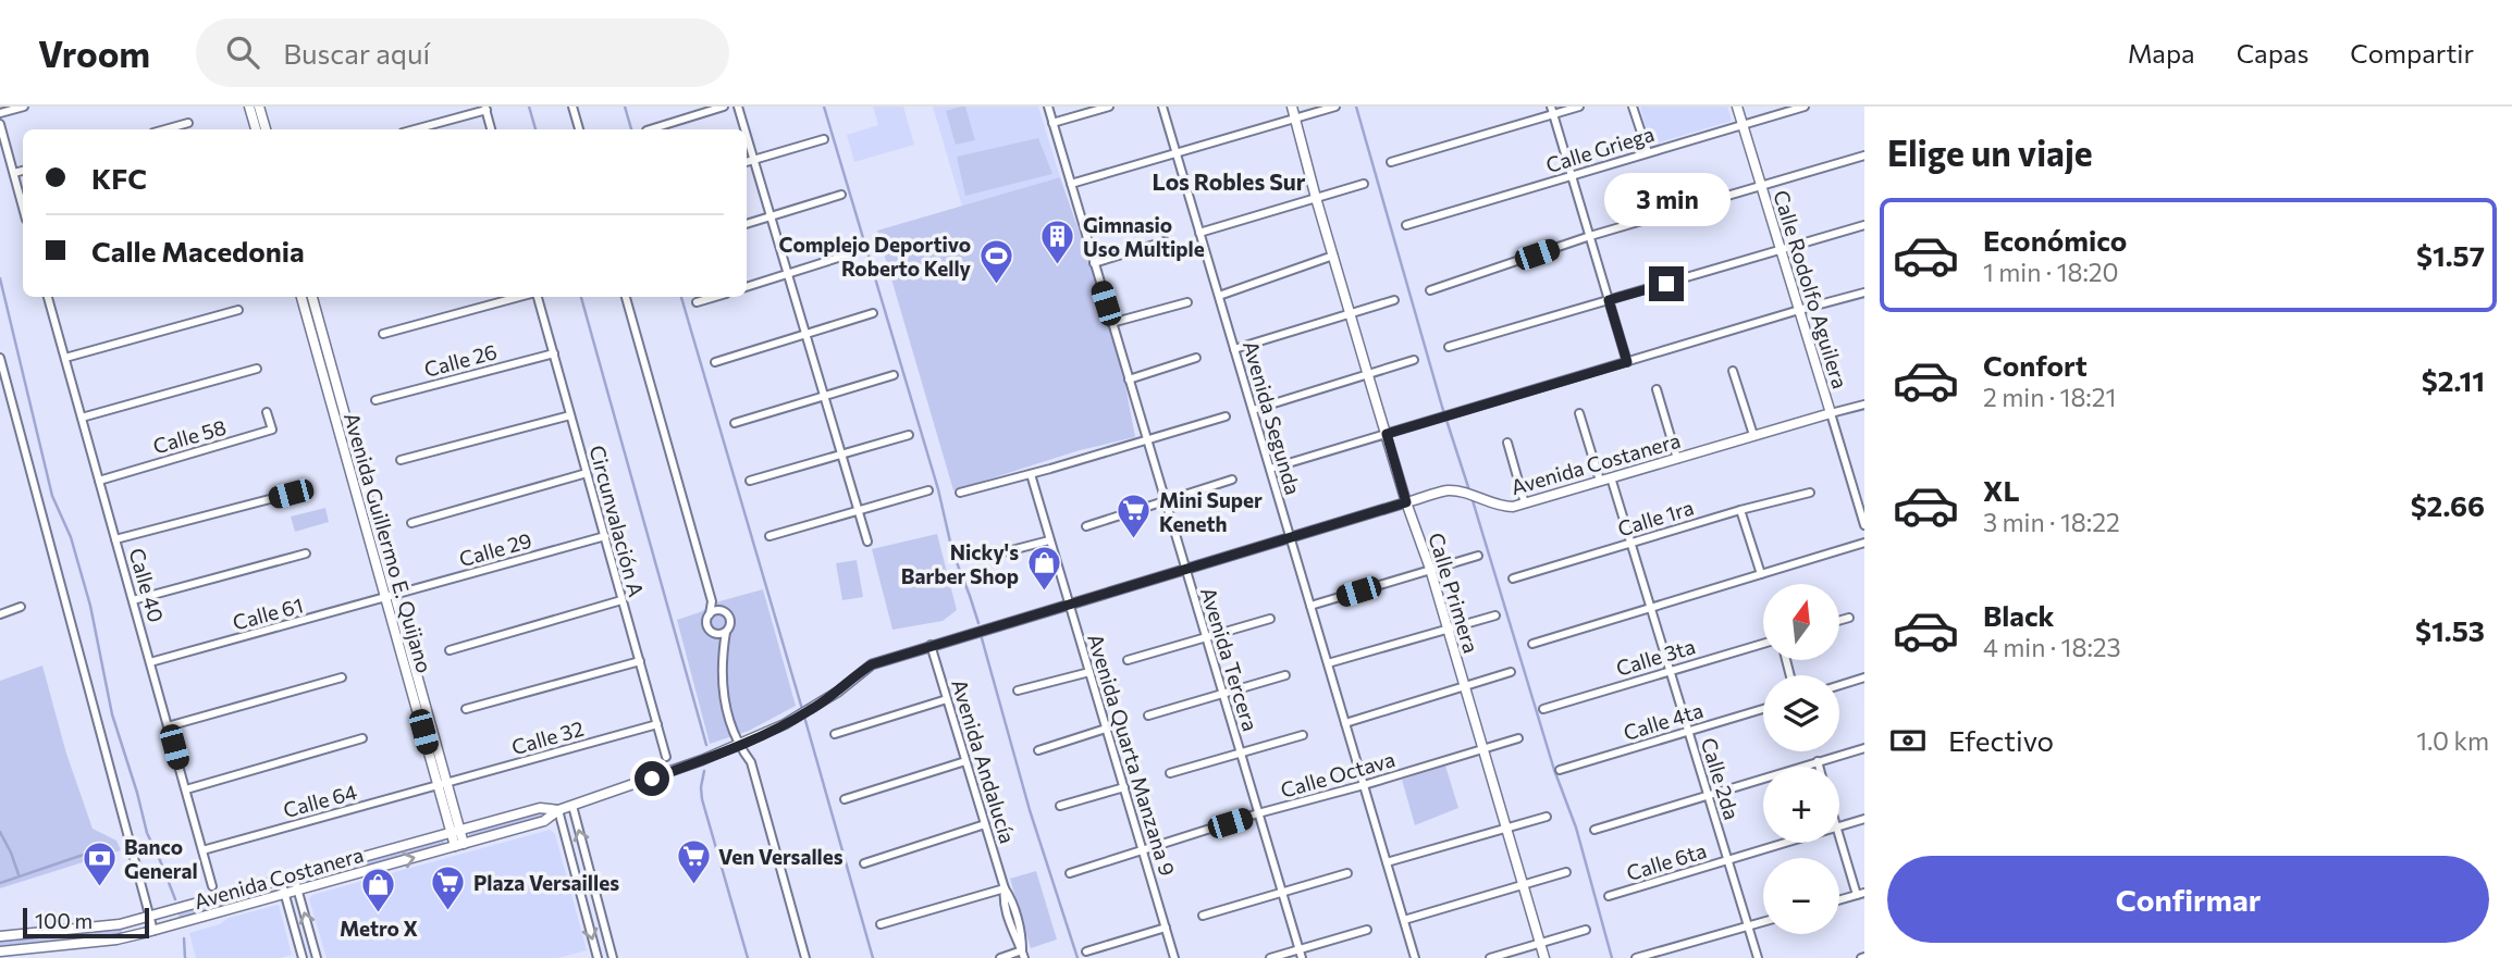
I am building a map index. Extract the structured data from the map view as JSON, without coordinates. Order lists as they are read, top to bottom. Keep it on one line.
{"streets":{"street":["Calle Griega","Calle Rodolfo Aguilera","Calle 26","Avenida Segunda","Calle 58","Avenida Costanera","Calle 1ra","Circunvalación A","Avenida Guillermo E. Quijano","Calle 29","Calle 40","Calle Primera","Calle 61","Calle 3ta","Avenida Tercera","Calle 4ta","Calle 32","Avenida Quarta Manzana 9","Avenida Andalucía","Calle Octava","Calle 2da","Calle 64","Calle 6ta"]},"crossings":[["Calle Griega","Calle Rodolfo Aguilera"],["Calle Rodolfo Aguilera","Avenida Costanera"],["Calle 26","Circunvalación A"],["Avenida Segunda","Avenida Costanera"],["Avenida Segunda","Calle Octava"],["Calle 58","Calle 40"],["Avenida Costanera","Avenida Guillermo E. Quijano"],["Avenida Costanera","Calle Primera"],["Avenida Costanera","Avenida Tercera"],["Avenida Costanera","Avenida Quarta Manzana 9"],["Avenida Costanera","Avenida Andalucía"],["Avenida Costanera","Calle 2da"],["Calle 1ra","Calle 2da"],["Circunvalación A","Calle 29"],["Circunvalación A","Calle 32"],["Avenida Guillermo E. Quijano","Calle 29"],["Avenida Guillermo E. Quijano","Calle 61"],["Avenida Guillermo E. Quijano","Calle 32"],["Avenida Guillermo E. Quijano","Calle 64"],["Calle 29","Calle 61"],["Calle 40","Calle 61"],["Calle 40","Calle 64"],["Calle Primera","Calle Octava"],["Calle 3ta","Calle 2da"],["Avenida Tercera","Calle Octava"],["Calle 4ta","Calle 2da"],["Calle 32","Calle 64"],["Avenida Quarta Manzana 9","Calle Octava"],["Calle 2da","Calle 6ta"]],"districts":["Los Robles Sur"],"places":{"building":["Gimnasio Uso Multiple"],"sports":["Complejo Deportivo Roberto Kelly"],"supermarket":["Mini Super Keneth","Ven Versalles","Plaza Versailles"],"shop":["Nicky's Barber Shop","Metro X"],"bank":["Banco General"]},"scale_bar":"100 m","north":"top","page":{"header":"Vroom","search":"Buscar aquí","nav":["Mapa","Capas","Compartir"],"heading":"Elige un viaje","banner":["KFC","Calle Macedonia"],"bubble":"3 min","list":[{"name":"Económico","note":"1 min · 18:20","value":"$1.57"},{"name":"Confort","note":"2 min · 18:21","value":"$2.11"},{"name":"XL","note":"3 min · 18:22","value":"$2.66"},{"name":"Black","note":"4 min · 18:23","value":"$1.53"}],"map_buttons":["+","−"],"pay":["Efectivo","1.0 km"],"buttons":"Confirmar","scale":"100 m"}}
